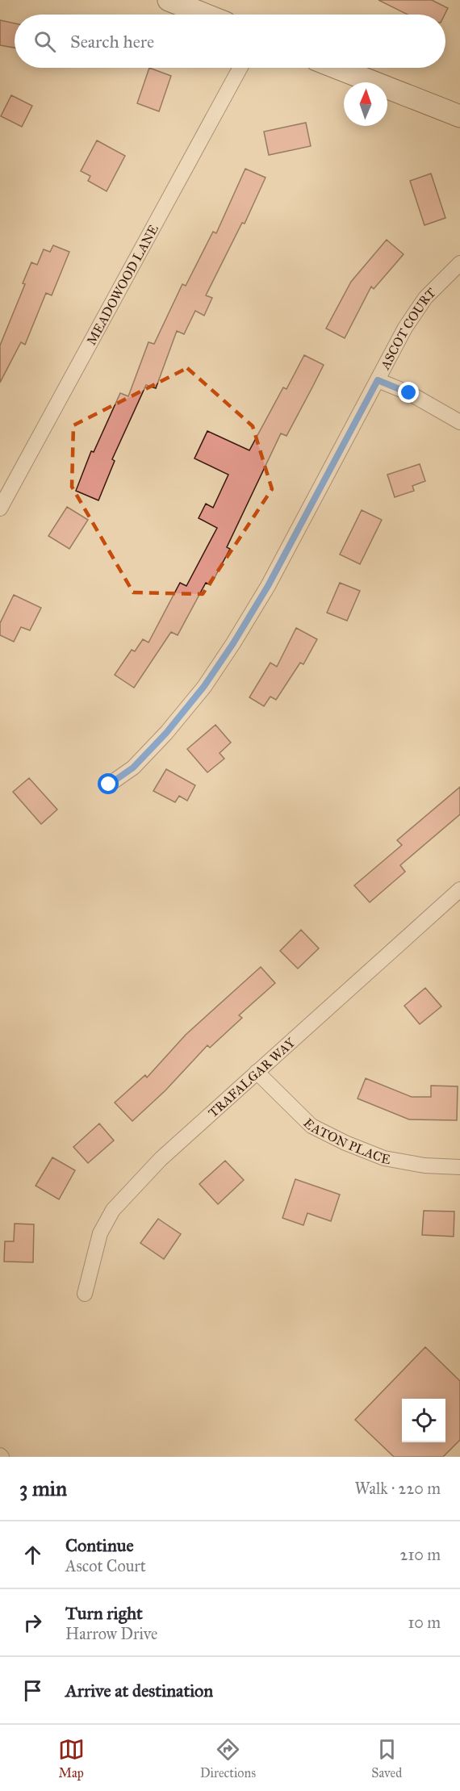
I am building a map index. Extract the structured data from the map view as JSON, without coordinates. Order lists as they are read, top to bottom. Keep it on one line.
{"streets":{"street":["MEADOWOOD LANE","ASCOT COURT","TRAFALGAR WAY","EATON PLACE"]},"crossings":[["TRAFALGAR WAY","EATON PLACE"]],"north":"top","page":{"search":"Search here","heading":["3 min","Walk · 220 m"],"list":[["Continue","Ascot Court","210 m"],["Turn right","Harrow Drive","10 m"],"Arrive at destination"],"nav":["Map","Directions","Saved"]}}
